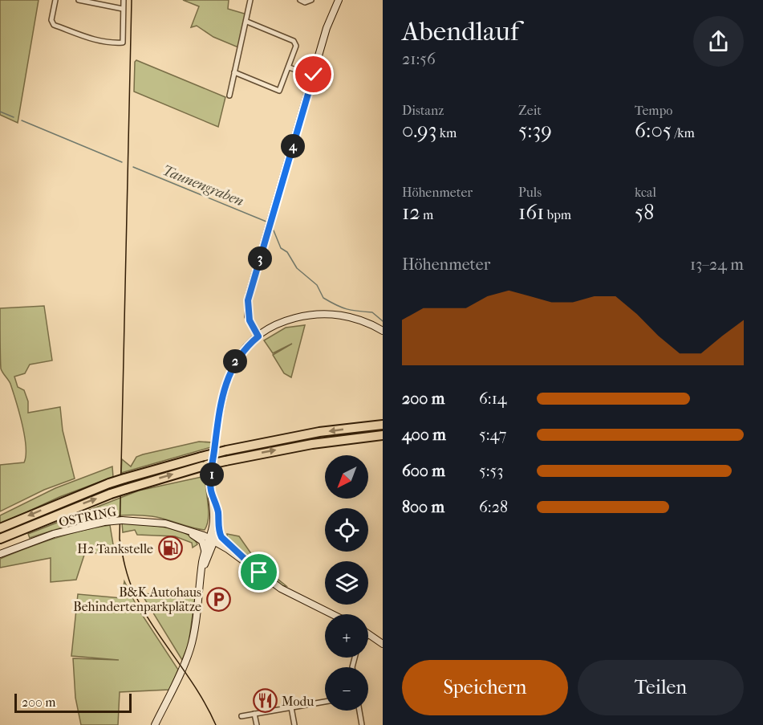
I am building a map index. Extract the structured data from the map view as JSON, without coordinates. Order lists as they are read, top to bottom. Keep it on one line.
{"streets":{"main road":["OSTRING"]},"water":["Taunengraben"],"places":{"fuel station":["H2 Tankstelle"],"parking":["B&K Autohaus Behindertenparkplätze"],"restaurant":["Modu"]},"scale_bar":"200 m","north":"bottom left","page":{"heading":["Abendlauf","21:56"],"stats":[["Distanz","0.93 km"],["Zeit","5:39"],["Tempo","6:05 /km"],["Höhenmeter","12 m"],["Puls","161 bpm"],["kcal","58"]],"pins":["4","3","2","1"],"chart":["Höhenmeter","13–24 m"],"list":[{"name":"200 m","note":"6:14"},{"name":"400 m","note":"5:47"},{"name":"600 m","note":"5:53"},{"name":"800 m","note":"6:28"}],"map_buttons":["+","−"],"buttons":["Speichern","Teilen"],"scale":"200 m"}}
